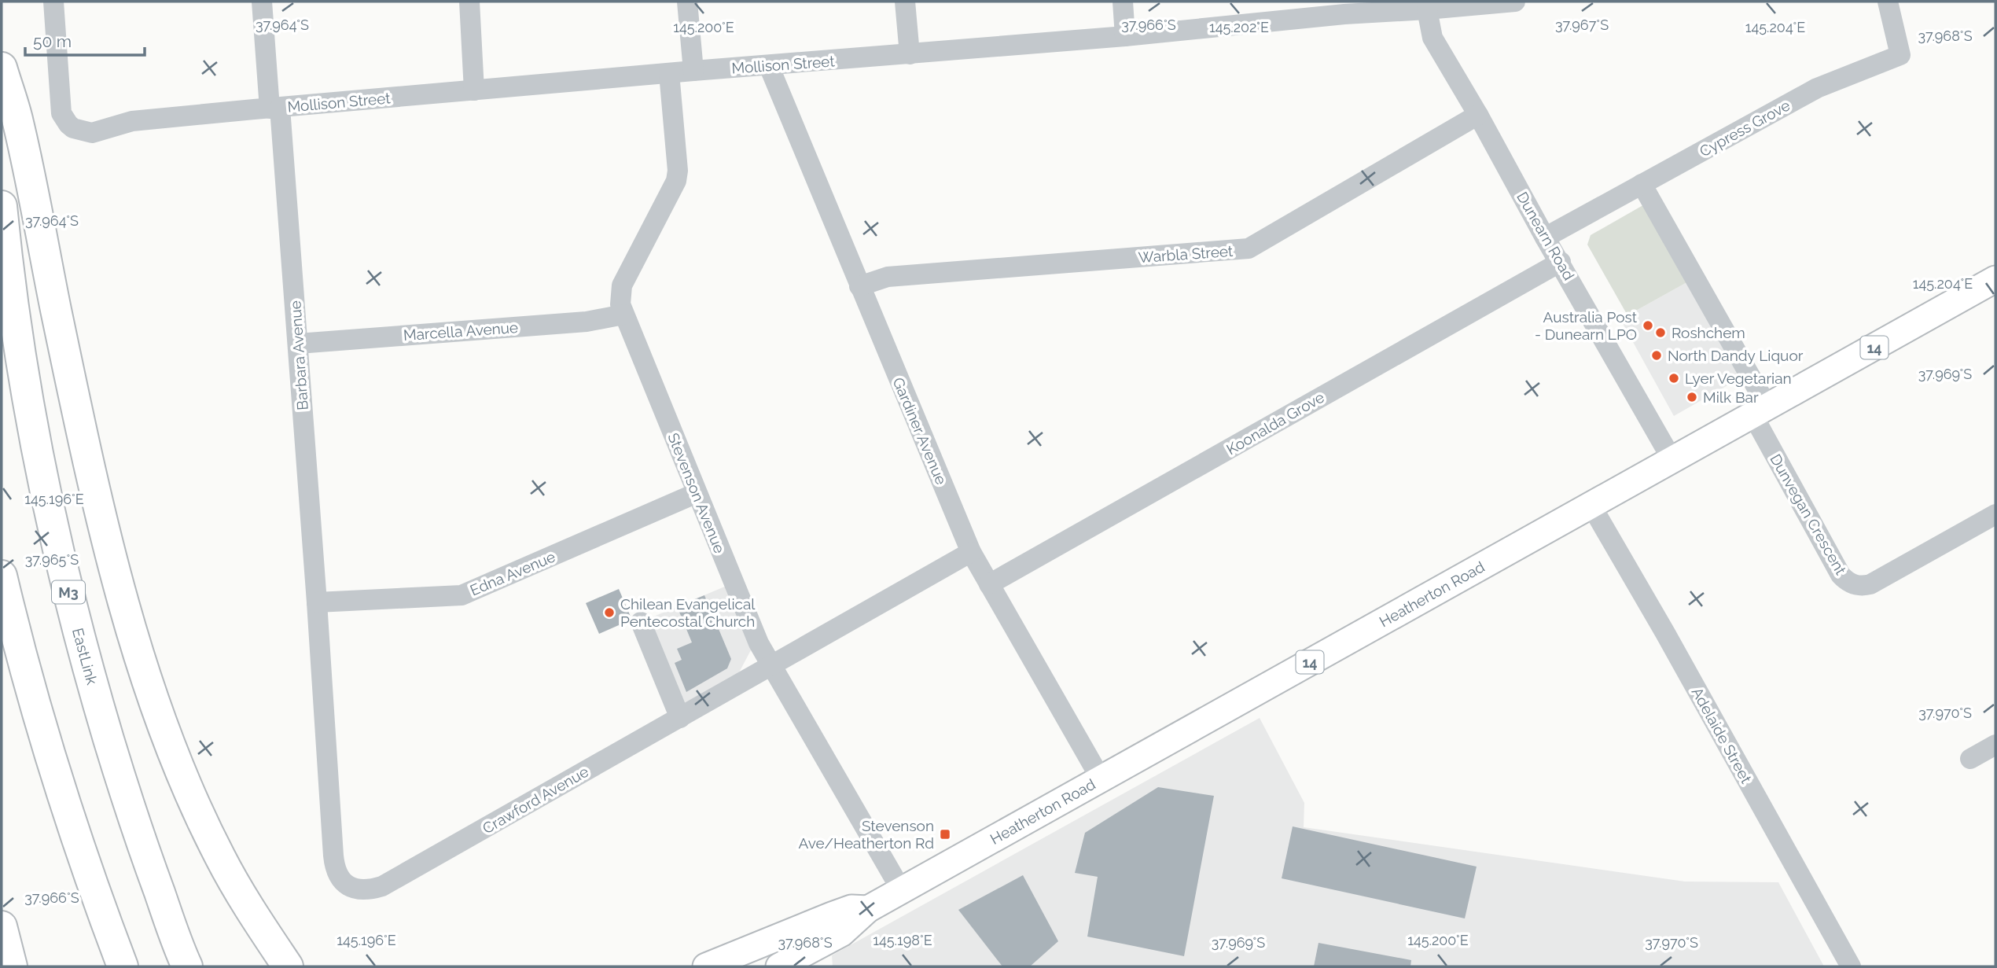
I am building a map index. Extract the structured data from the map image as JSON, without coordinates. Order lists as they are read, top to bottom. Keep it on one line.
{"streets":{"highway":["M3","EastLink"],"main road":["14","Heatherton Road"],"street":["Mollison Street","Cypress Grove","Dunearn Road","Warbla Street","Marcella Avenue","Barbara Avenue","Koonalda Grove","Gardiner Avenue","Stevenson Avenue","Dunvegan Crescent","Edna Avenue","Adelaide Street","Crawford Avenue"]},"crossings":[["Mollison Street","Dunearn Road"],["Mollison Street","Barbara Avenue"],["Mollison Street","Gardiner Avenue"],["Mollison Street","Stevenson Avenue"],["Cypress Grove","Dunearn Road"],["Cypress Grove","Dunvegan Crescent"],["Dunearn Road","Warbla Street"],["Dunearn Road","Koonalda Grove"],["Dunearn Road","Heatherton Road"],["Warbla Street","Gardiner Avenue"],["Marcella Avenue","Barbara Avenue"],["Marcella Avenue","Stevenson Avenue"],["Barbara Avenue","Edna Avenue"],["Barbara Avenue","Crawford Avenue"],["Koonalda Grove","Gardiner Avenue"],["Gardiner Avenue","Heatherton Road"],["Gardiner Avenue","Crawford Avenue"],["Stevenson Avenue","Edna Avenue"],["Stevenson Avenue","Heatherton Road"],["Stevenson Avenue","Crawford Avenue"],["Dunvegan Crescent","Heatherton Road"],["Edna Avenue","Crawford Avenue"],["Heatherton Road","Adelaide Street"]],"places":{"other":["Australia Post - Dunearn LPO","Roshchem","North Dandy Liquor","Lyer Vegetarian","Milk Bar","Chilean Evangelical Pentecostal Church"],"transit":["Stevenson Ave/Heatherton Rd"]},"scale_bar":"50 m","coordinates":["37.964°S","37.966°S","37.967°S","145.200°E","145.202°E","145.204°E","37.968°S","37.969°S","145.196°E","37.965°S","37.970°S","145.198°E"]}
